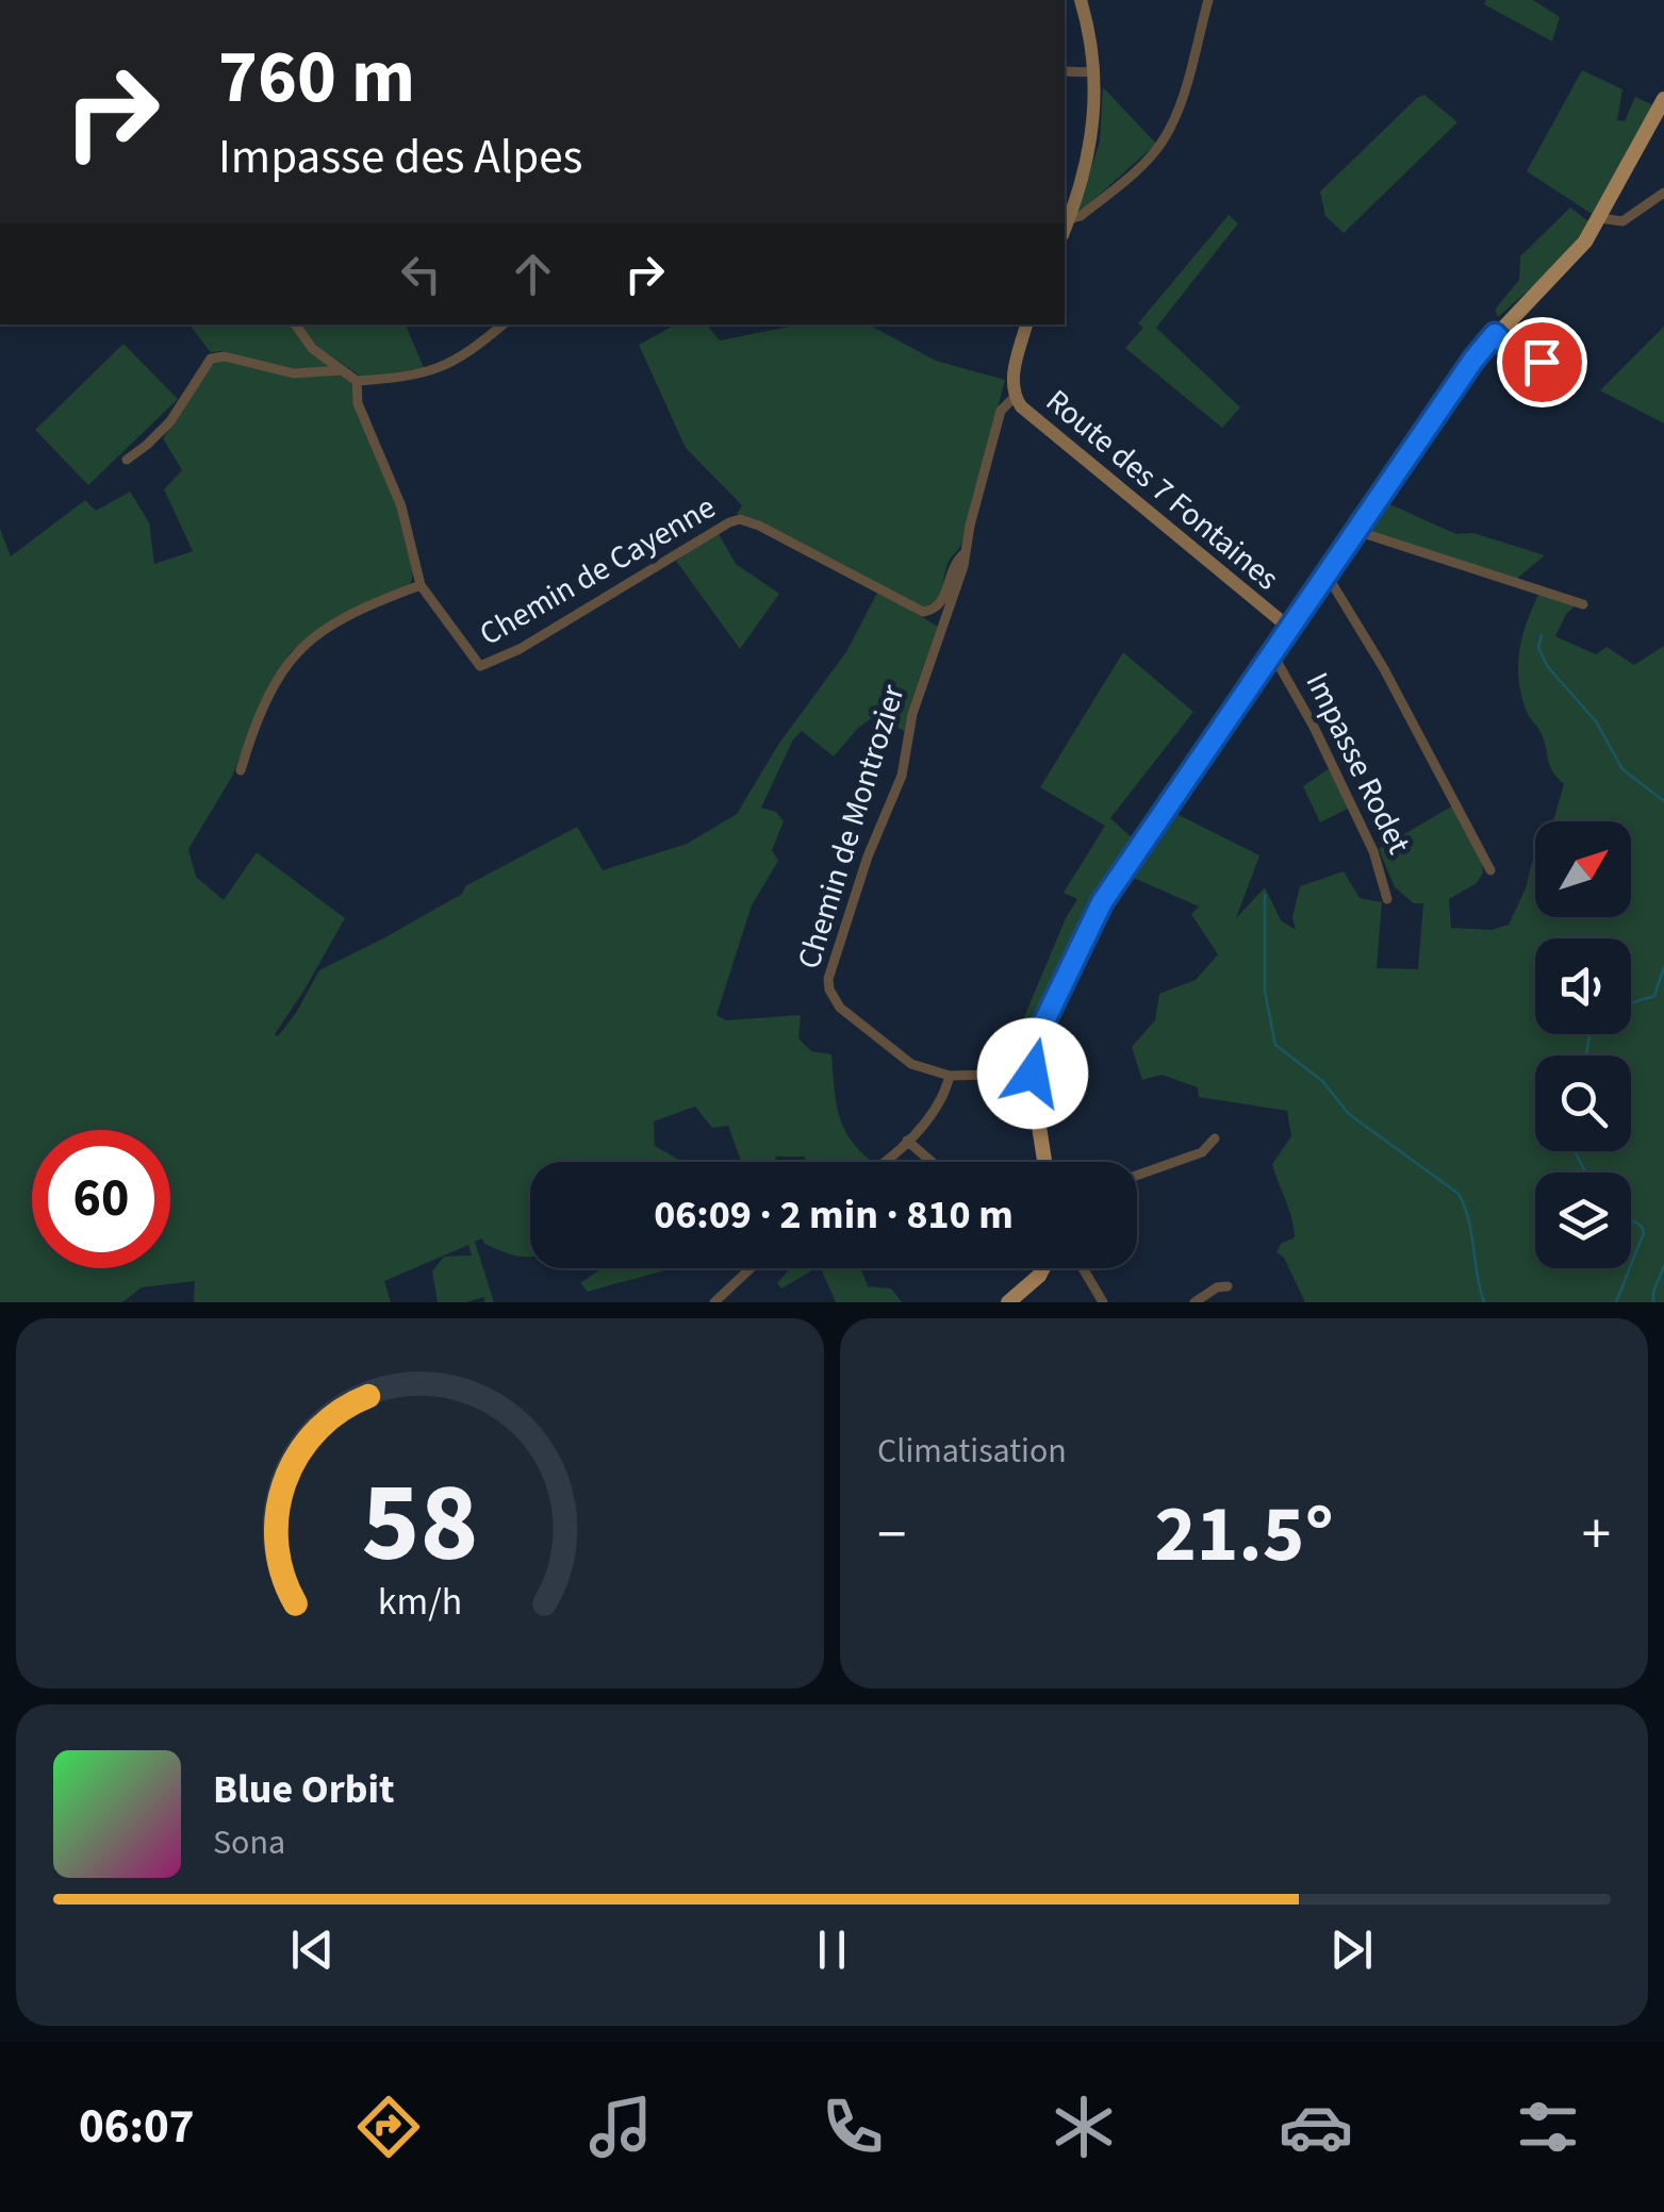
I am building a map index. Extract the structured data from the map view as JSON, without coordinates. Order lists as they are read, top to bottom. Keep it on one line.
{"streets":{"street":["Route des 7 Fontaines","Chemin de Cayenne","Impasse Rodet","Chemin de Montrozier"]},"crossings":[["Route des 7 Fontaines","Chemin de Montrozier"],["Chemin de Cayenne","Chemin de Montrozier"]],"north":"top right","page":{"turn":["760 m","Impasse des Alpes"],"limit":"60","trip":"06:09 · 2 min · 810 m","tile":"Climatisation","heat":["−","21.5°","+"],"song":["Blue Orbit","Sona"],"tabs":"06:07","gauge":["58","km/h"]}}
